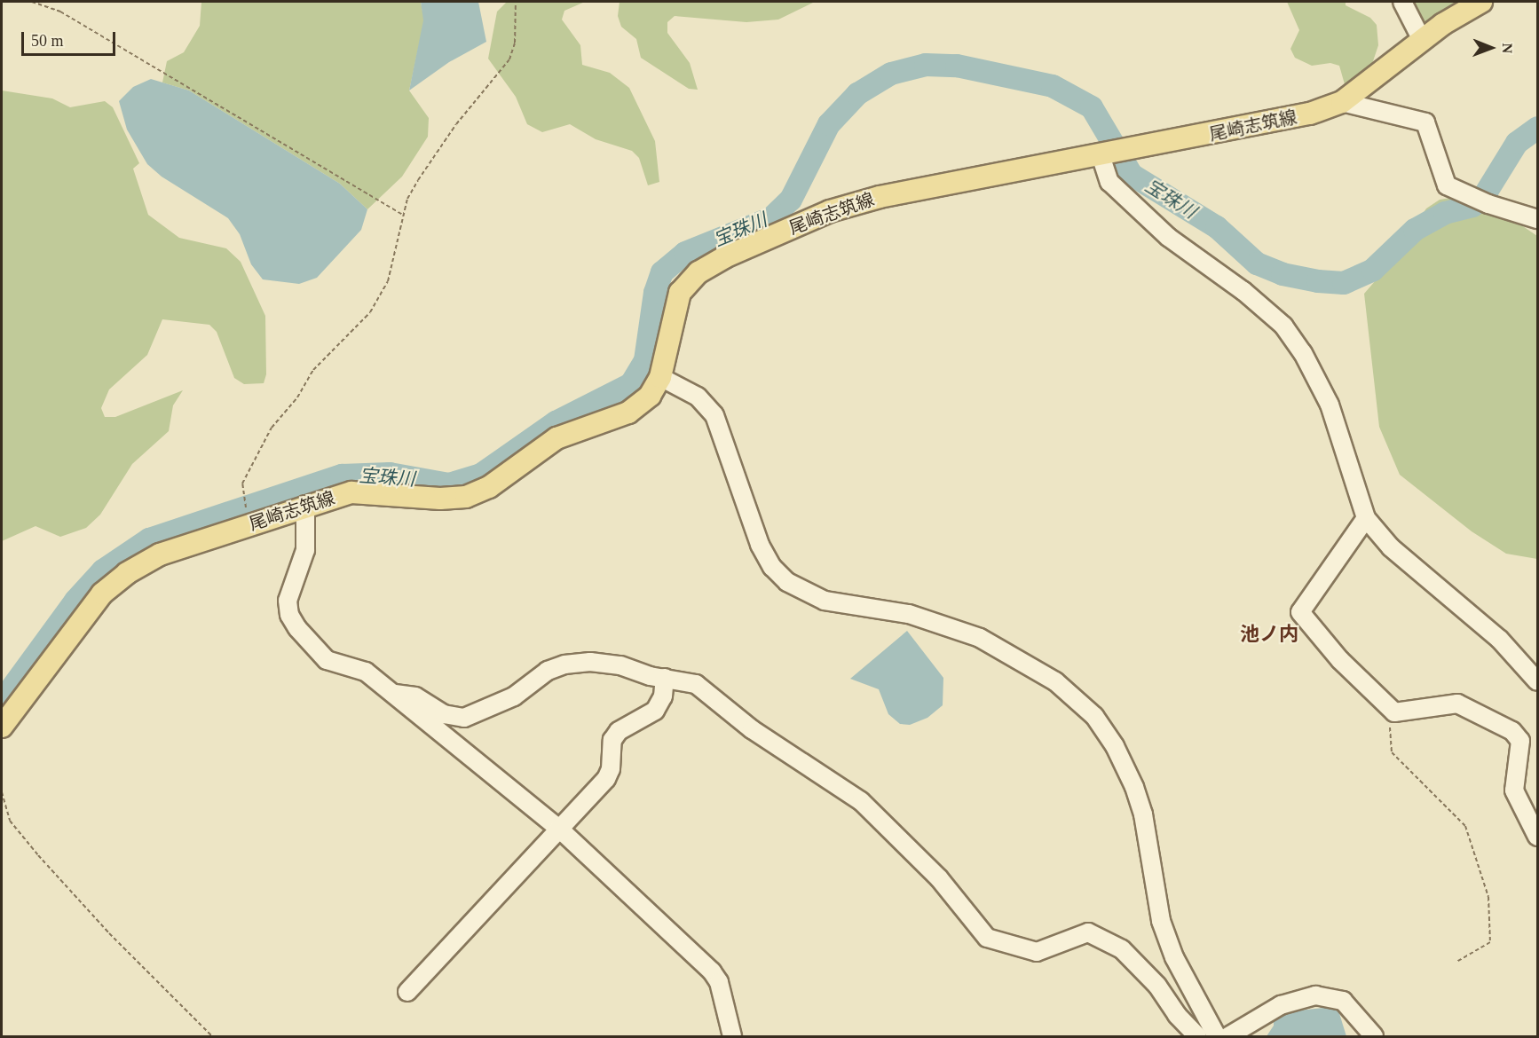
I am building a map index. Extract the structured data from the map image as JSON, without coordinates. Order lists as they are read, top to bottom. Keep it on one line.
{"streets":{"main road":["尾崎志筑線"]},"districts":["池ノ内"],"water":["宝珠川"],"scale_bar":"50 m","north":"right"}
